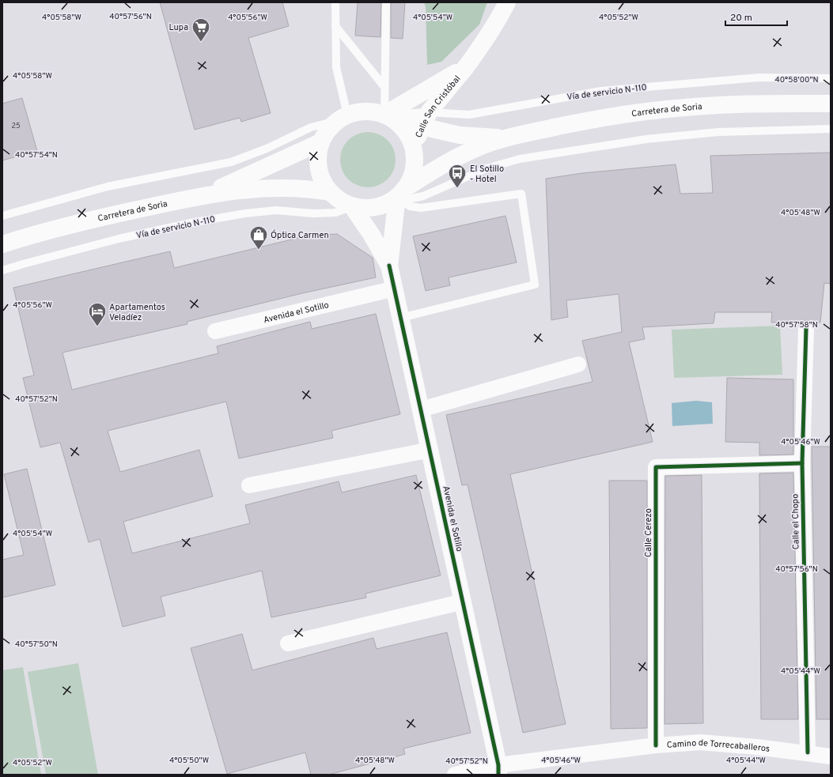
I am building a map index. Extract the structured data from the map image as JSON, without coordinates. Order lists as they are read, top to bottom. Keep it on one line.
{"streets":{"main road":["Calle San Cristóbal","Carretera de Soria","Avenida el Sotillo"],"street":["Calle el Chopo","Calle Cerezo","Camino de Torrecaballeros"],"lane":["Vía de servicio N-110"]},"crossings":[["Vía de servicio N-110","Calle San Cristóbal"],["Vía de servicio N-110","Carretera de Soria"],["Vía de servicio N-110","Avenida el Sotillo"],["Calle San Cristóbal","Carretera de Soria"],["Calle San Cristóbal","Avenida el Sotillo"],["Carretera de Soria","Avenida el Sotillo"],["Avenida el Sotillo","Camino de Torrecaballeros"],["Calle el Chopo","Calle Cerezo"],["Calle el Chopo","Camino de Torrecaballeros"],["Calle Cerezo","Camino de Torrecaballeros"]],"places":{"supermarket":["Lupa"],"bus stop":["El Sotillo - Hotel"],"shop":["Óptica Carmen"],"hotel":["Apartamentos Veladíez"]},"house_numbers":["25"],"scale_bar":"20 m","coordinates":["40°57'56\"N","4°05'58\"W","4°05'56\"W","4°05'54\"W","4°05'52\"W","40°58'00\"N","40°57'54\"N","4°05'48\"W","40°57'58\"N","40°57'52\"N","4°05'46\"W","40°57'50\"N","4°05'44\"W","4°05'50\"W"]}
